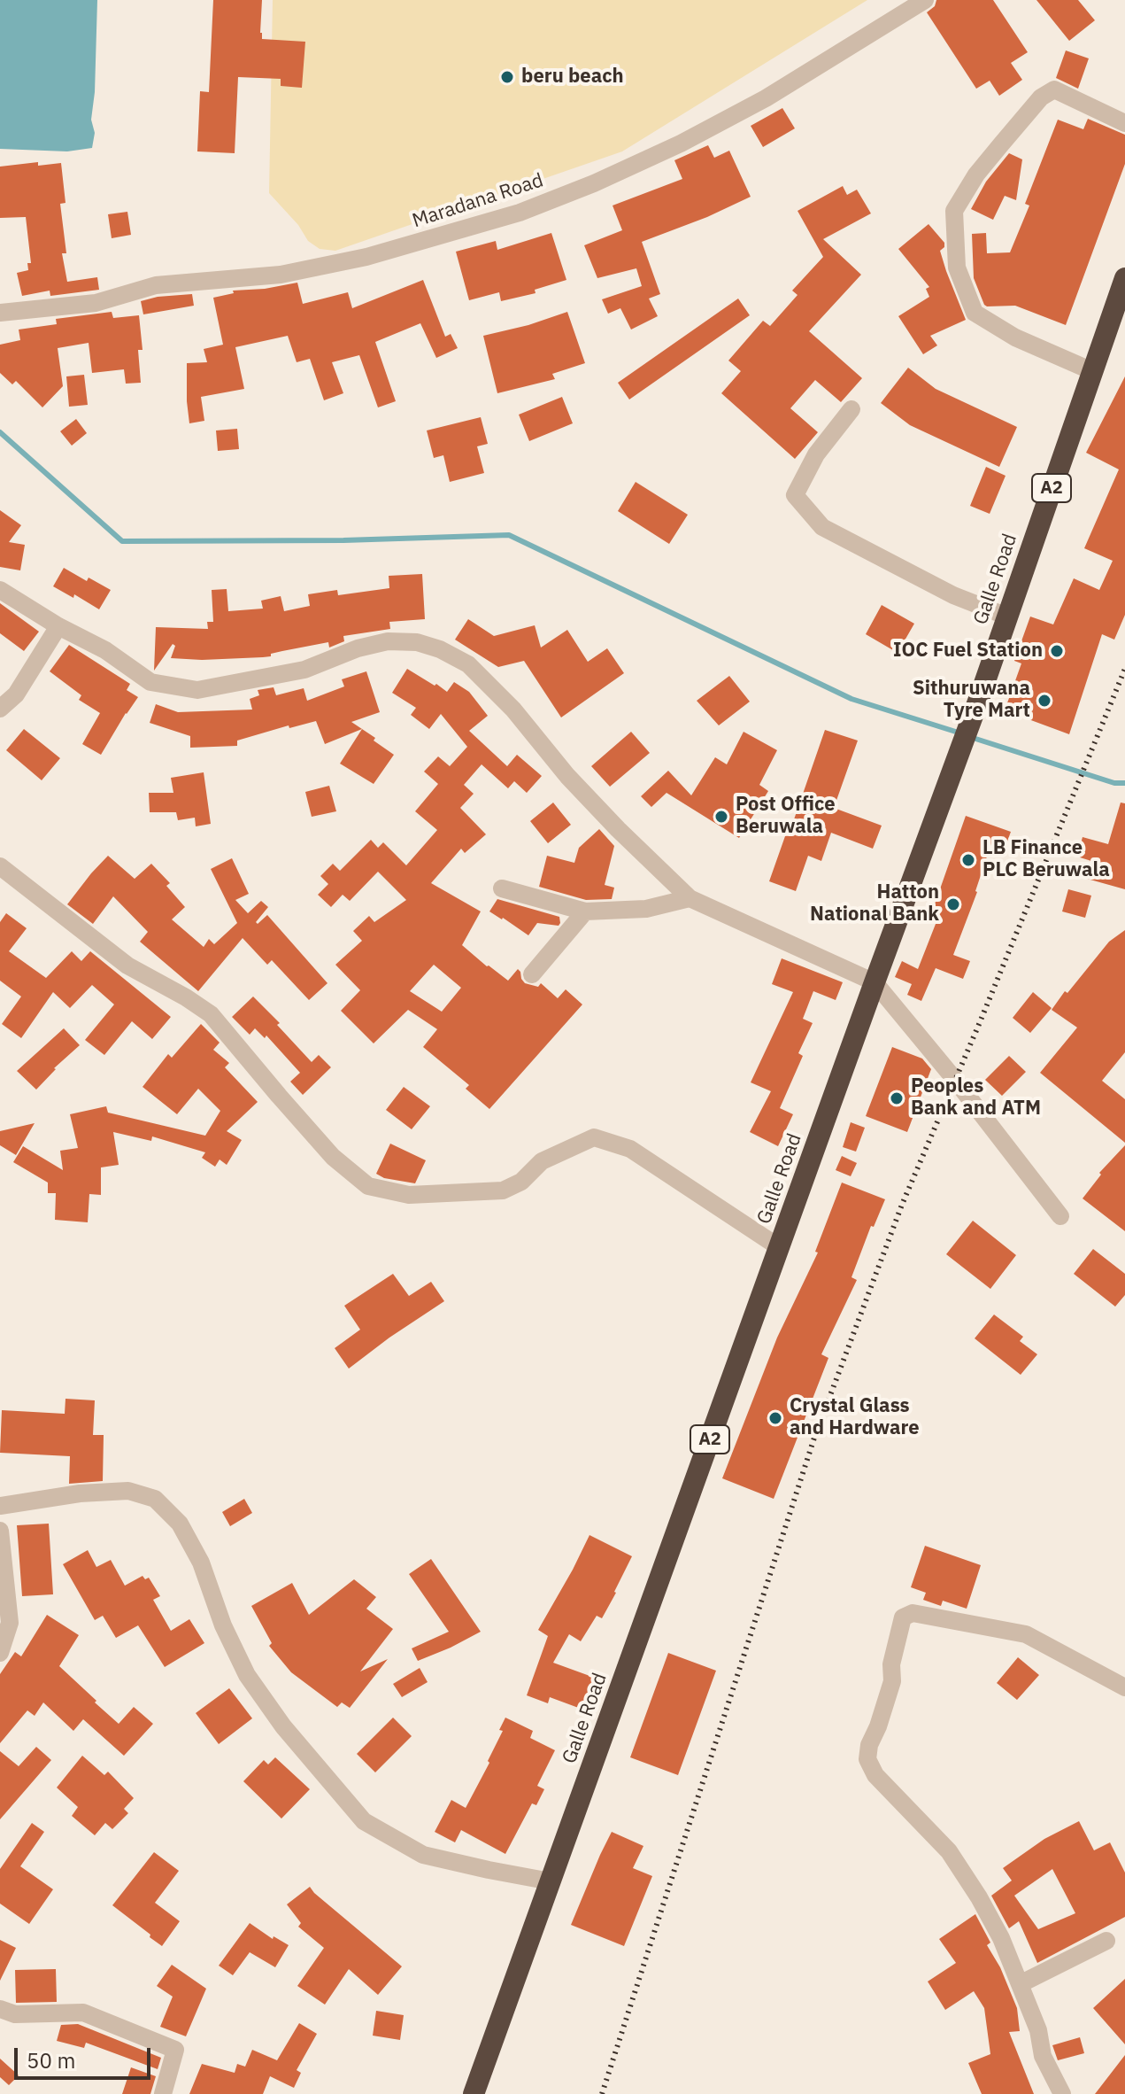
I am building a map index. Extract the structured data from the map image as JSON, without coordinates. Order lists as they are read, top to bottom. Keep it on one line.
{"streets":{"highway":["A2","Galle Road"],"street":["Maradana Road"]},"places":["beru beach","IOC Fuel Station","Sithuruwana Tyre Mart","Post Office Beruwala","LB Finance PLC Beruwala","Hatton National Bank","Peoples Bank and ATM","Crystal Glass and Hardware"],"scale_bar":"50 m"}
